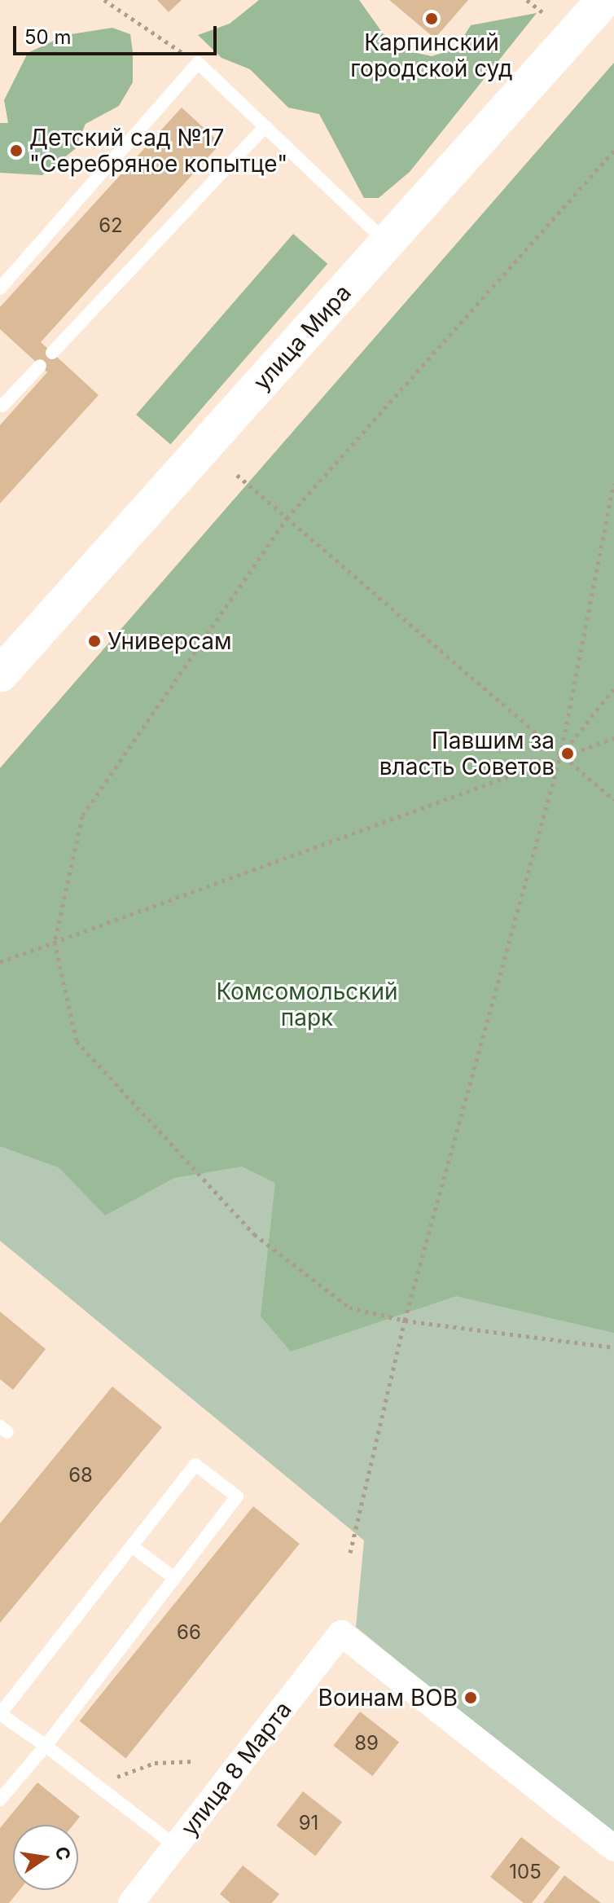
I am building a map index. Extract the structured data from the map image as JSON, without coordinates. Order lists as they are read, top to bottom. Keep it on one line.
{"streets":{"main road":["улица Мира"],"street":["улица 8 Марта"]},"parks":["Комсомольский парк"],"places":["Карпинский городской суд","Детский сад №17 \"Серебряное копытце\"","Универсам","Павшим за власть Советов","Воинам ВОВ"],"house_numbers":["62","68","66","89","91","105"],"scale_bar":"50 m","north":"right"}
